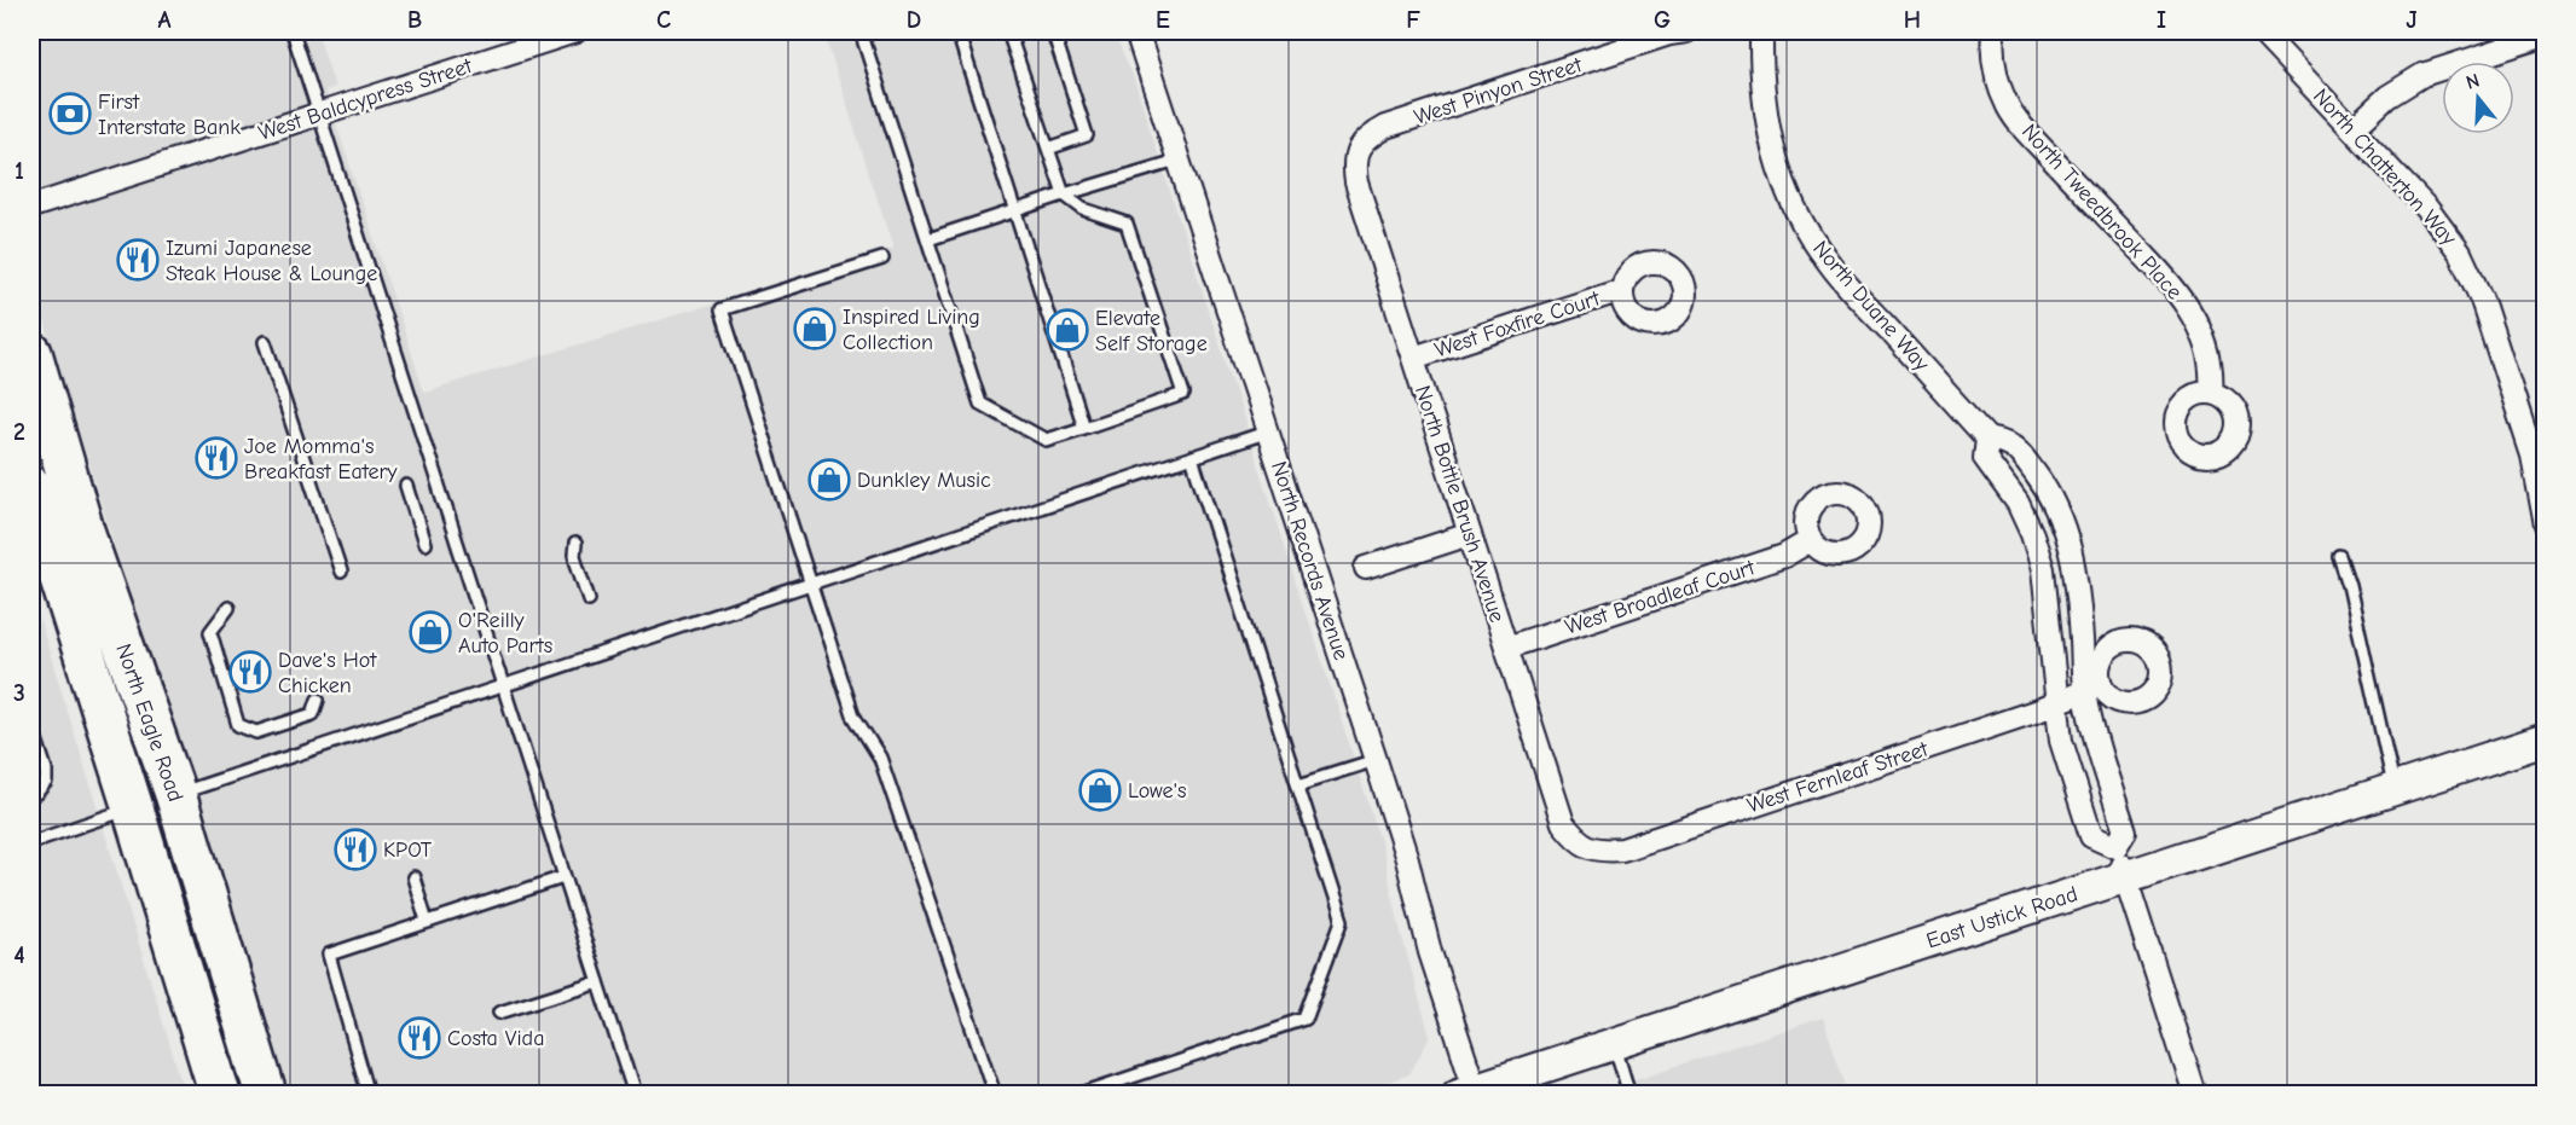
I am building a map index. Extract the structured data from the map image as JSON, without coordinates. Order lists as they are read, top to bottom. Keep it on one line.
{"streets":{"highway":["North Eagle Road"],"main road":["East Ustick Road"],"street":["West Pinyon Street","West Baldcypress Street","North Chatterton Way","North Tweedbrook Place","North Duane Way","West Foxfire Court","North Bottle Brush Avenue","North Records Avenue","West Broadleaf Court","West Fernleaf Street"]},"crossings":[["West Pinyon Street","North Bottle Brush Avenue"],["North Duane Way","West Fernleaf Street"],["North Duane Way","East Ustick Road"],["West Foxfire Court","North Bottle Brush Avenue"],["North Bottle Brush Avenue","West Broadleaf Court"],["North Bottle Brush Avenue","West Fernleaf Street"],["North Records Avenue","East Ustick Road"]],"places":{"bank":["First Interstate Bank"],"restaurant":["Izumi Japanese Steak House & Lounge","Joe Momma's Breakfast Eatery","Dave's Hot Chicken","KPOT","Costa Vida"],"shop":["Inspired Living Collection","Elevate Self Storage","Dunkley Music","O'Reilly Auto Parts","Lowe's"]},"north":"top","grid":{"columns":["A","B","C","D","E","F","G","H","I","J"],"rows":["1","2","3","4"]}}
